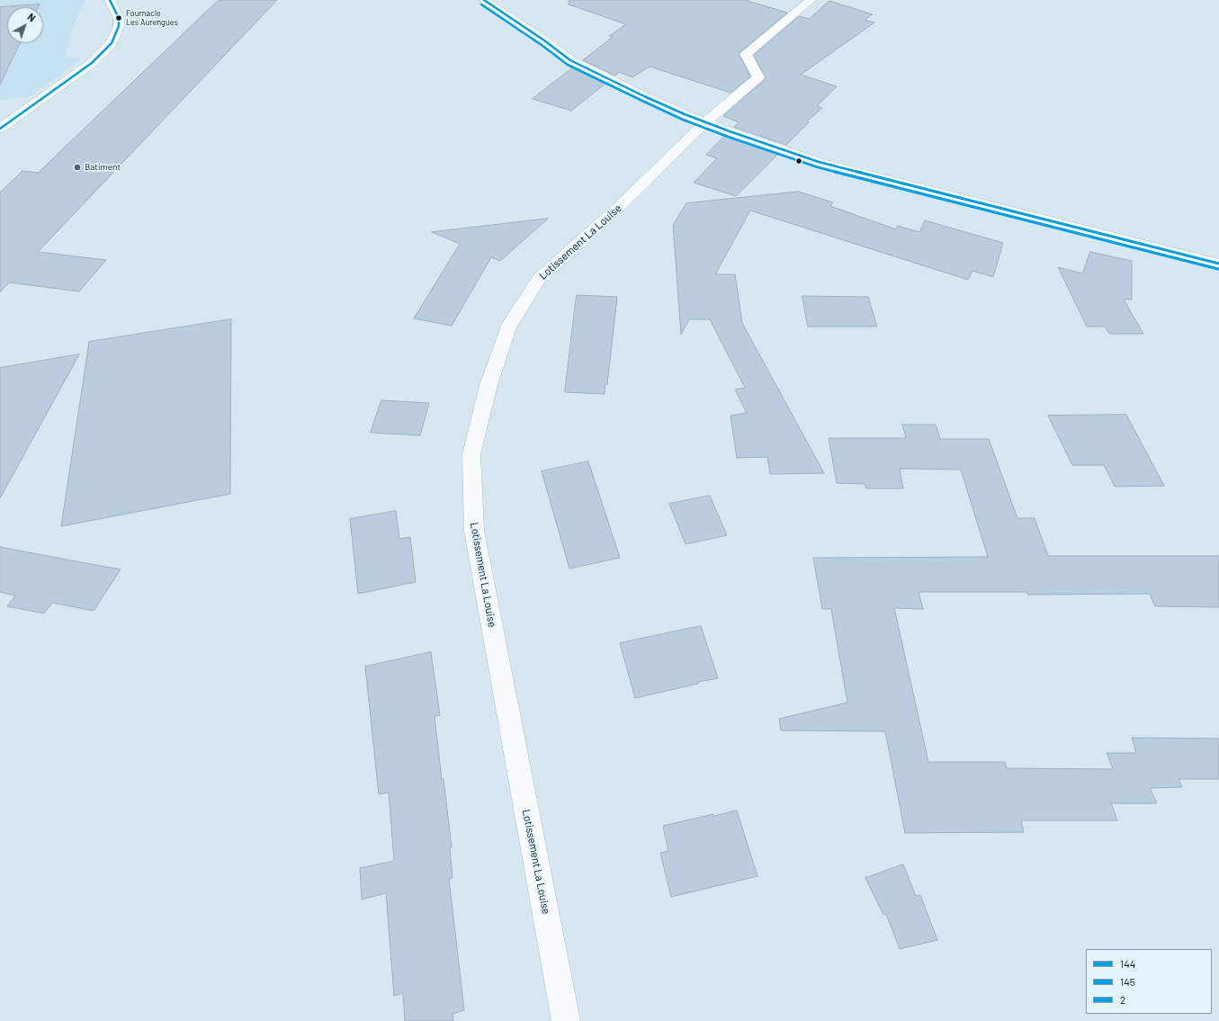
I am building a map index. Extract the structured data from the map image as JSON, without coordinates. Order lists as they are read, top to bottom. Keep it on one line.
{"streets":{"street":["Lotissement La Louise"]},"places":["Fournacle Les Aurengues","Batiment"],"lines":["transit line 144","transit line 2","transit line 145"],"legend":["144","145","2"],"north":"top right"}
